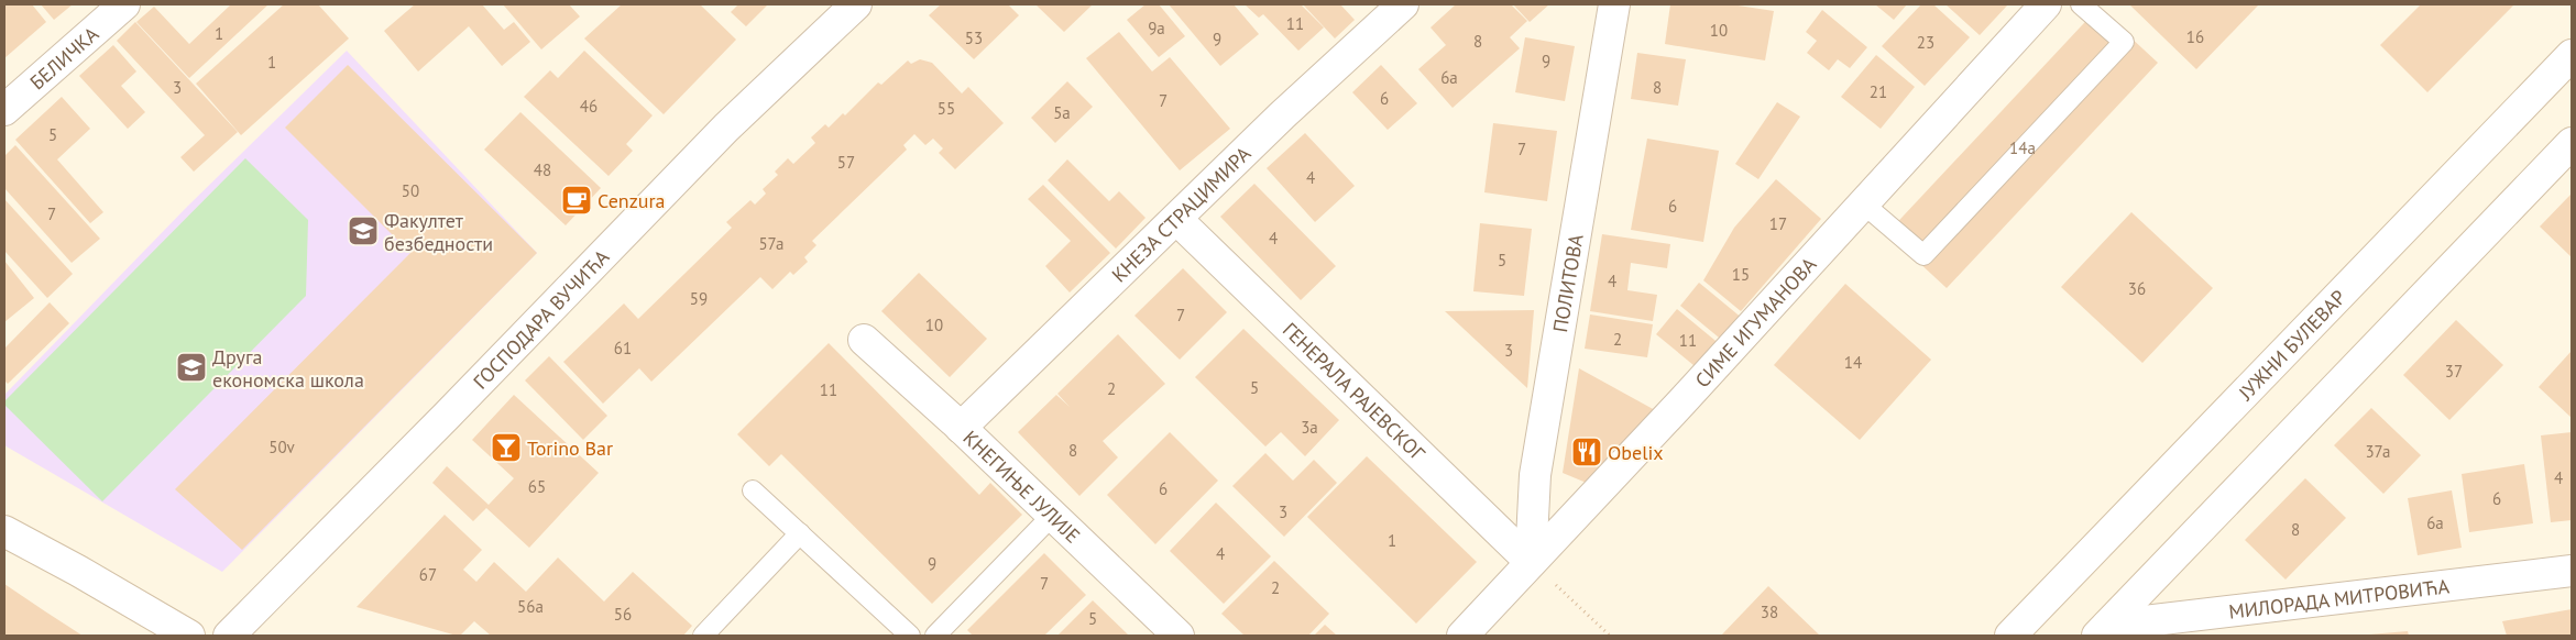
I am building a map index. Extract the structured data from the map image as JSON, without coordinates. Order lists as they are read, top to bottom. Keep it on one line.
{"streets":{"street":["БЕЛИЧКА","КНЕЗА СТРАЦИМИРА","ПОЛИТОВА","ГОСПОДАРА ВУЧИЋА","СИМЕ ИГУМАНОВА","ЈУЖНИ БУЛЕВАР","ГЕНЕРАЛА РАЈЕВСКОГ","КНЕГИЊЕ ЈУЛИЈЕ","МИЛОРАДА МИТРОВИЋА"]},"crossings":[["КНЕЗА СТРАЦИМИРА","ГЕНЕРАЛА РАЈЕВСКОГ"],["КНЕЗА СТРАЦИМИРА","КНЕГИЊЕ ЈУЛИЈЕ"],["ПОЛИТОВА","СИМЕ ИГУМАНОВА"],["ПОЛИТОВА","ГЕНЕРАЛА РАЈЕВСКОГ"],["СИМЕ ИГУМАНОВА","ГЕНЕРАЛА РАЈЕВСКОГ"]],"places":{"cafe":["Cenzura"],"school or university":["Факултет безбедности","Друга економска школа"],"bar":["Torino Bar"],"restaurant":["Obelix"]},"house_numbers":["11","9a","10","1","16","53","9","8","23","9","1","6a","3","8","21","6","7","46","55","5a","5","14a","7","57","48","4","50","6","7","17","4","57a","5","15","4","36","59","7","10","2","11","61","3","14","37","5","2","11","3a","50v","8","37a","4","65","6","6","3","6a","8","1","4","9","67","7","2","56a","38","56","5"]}
